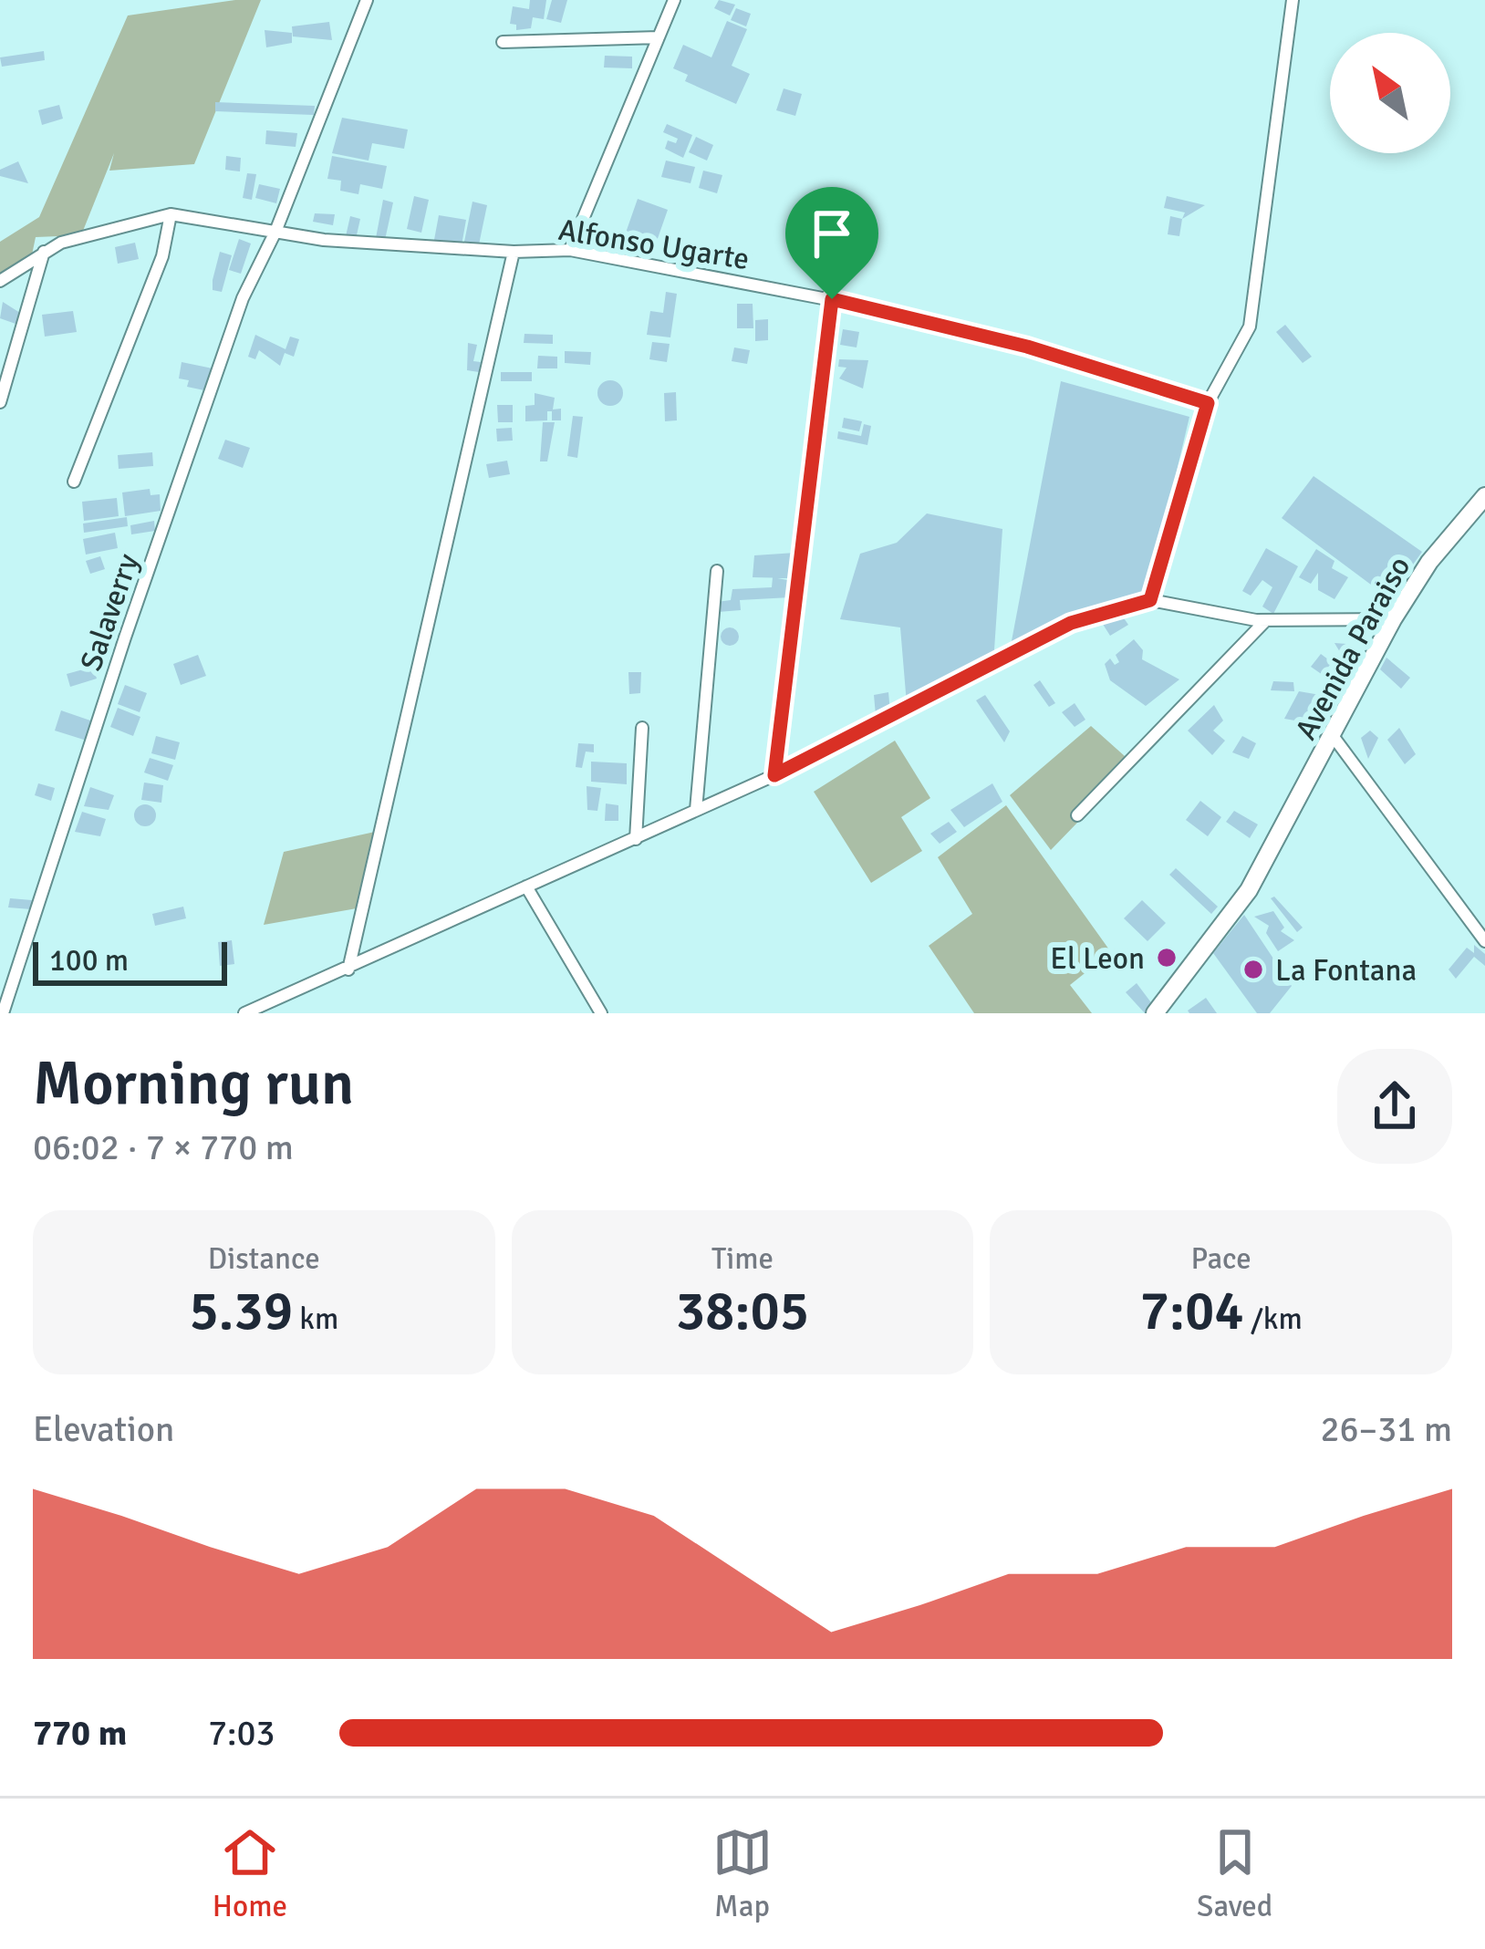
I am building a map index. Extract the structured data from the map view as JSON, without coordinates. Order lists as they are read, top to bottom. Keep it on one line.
{"streets":{"main road":["Avenida Paraiso"],"street":["Alfonso Ugarte","Salaverry"]},"crossings":[["Alfonso Ugarte","Salaverry"]],"places":["El Leon","La Fontana"],"scale_bar":"100 m","north":"top left","page":{"scale":"100 m","heading":["Morning run","06:02 · 7 × 770 m"],"stats":[["Distance","5.39 km"],["Time","38:05"],["Pace","7:04 /km"]],"chart":["Elevation","26–31 m"],"list":[{"name":"770 m","note":"7:03"}],"tabs":["Home","Map","Saved"]}}
